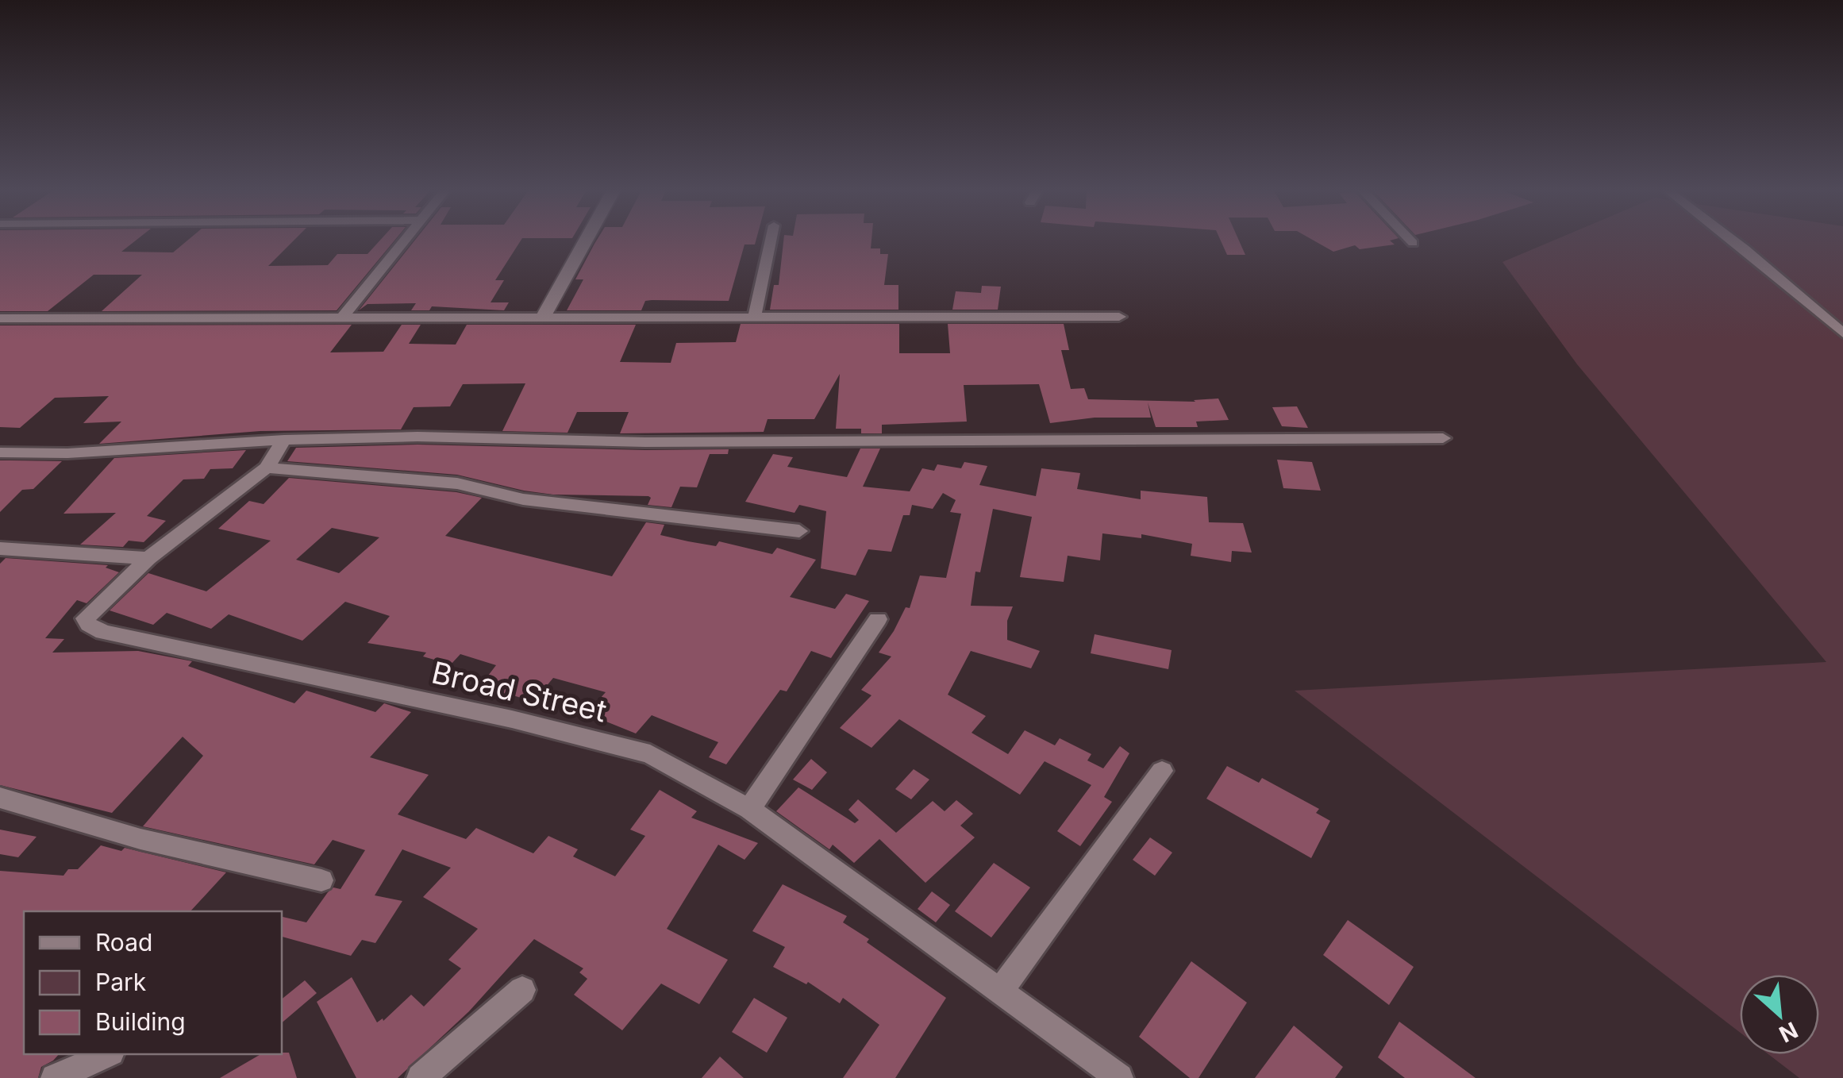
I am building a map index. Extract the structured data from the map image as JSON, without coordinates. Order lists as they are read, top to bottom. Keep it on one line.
{"streets":{"street":["Broad Street"]},"legend":["Road","Park","Building"],"north":"bottom right"}
